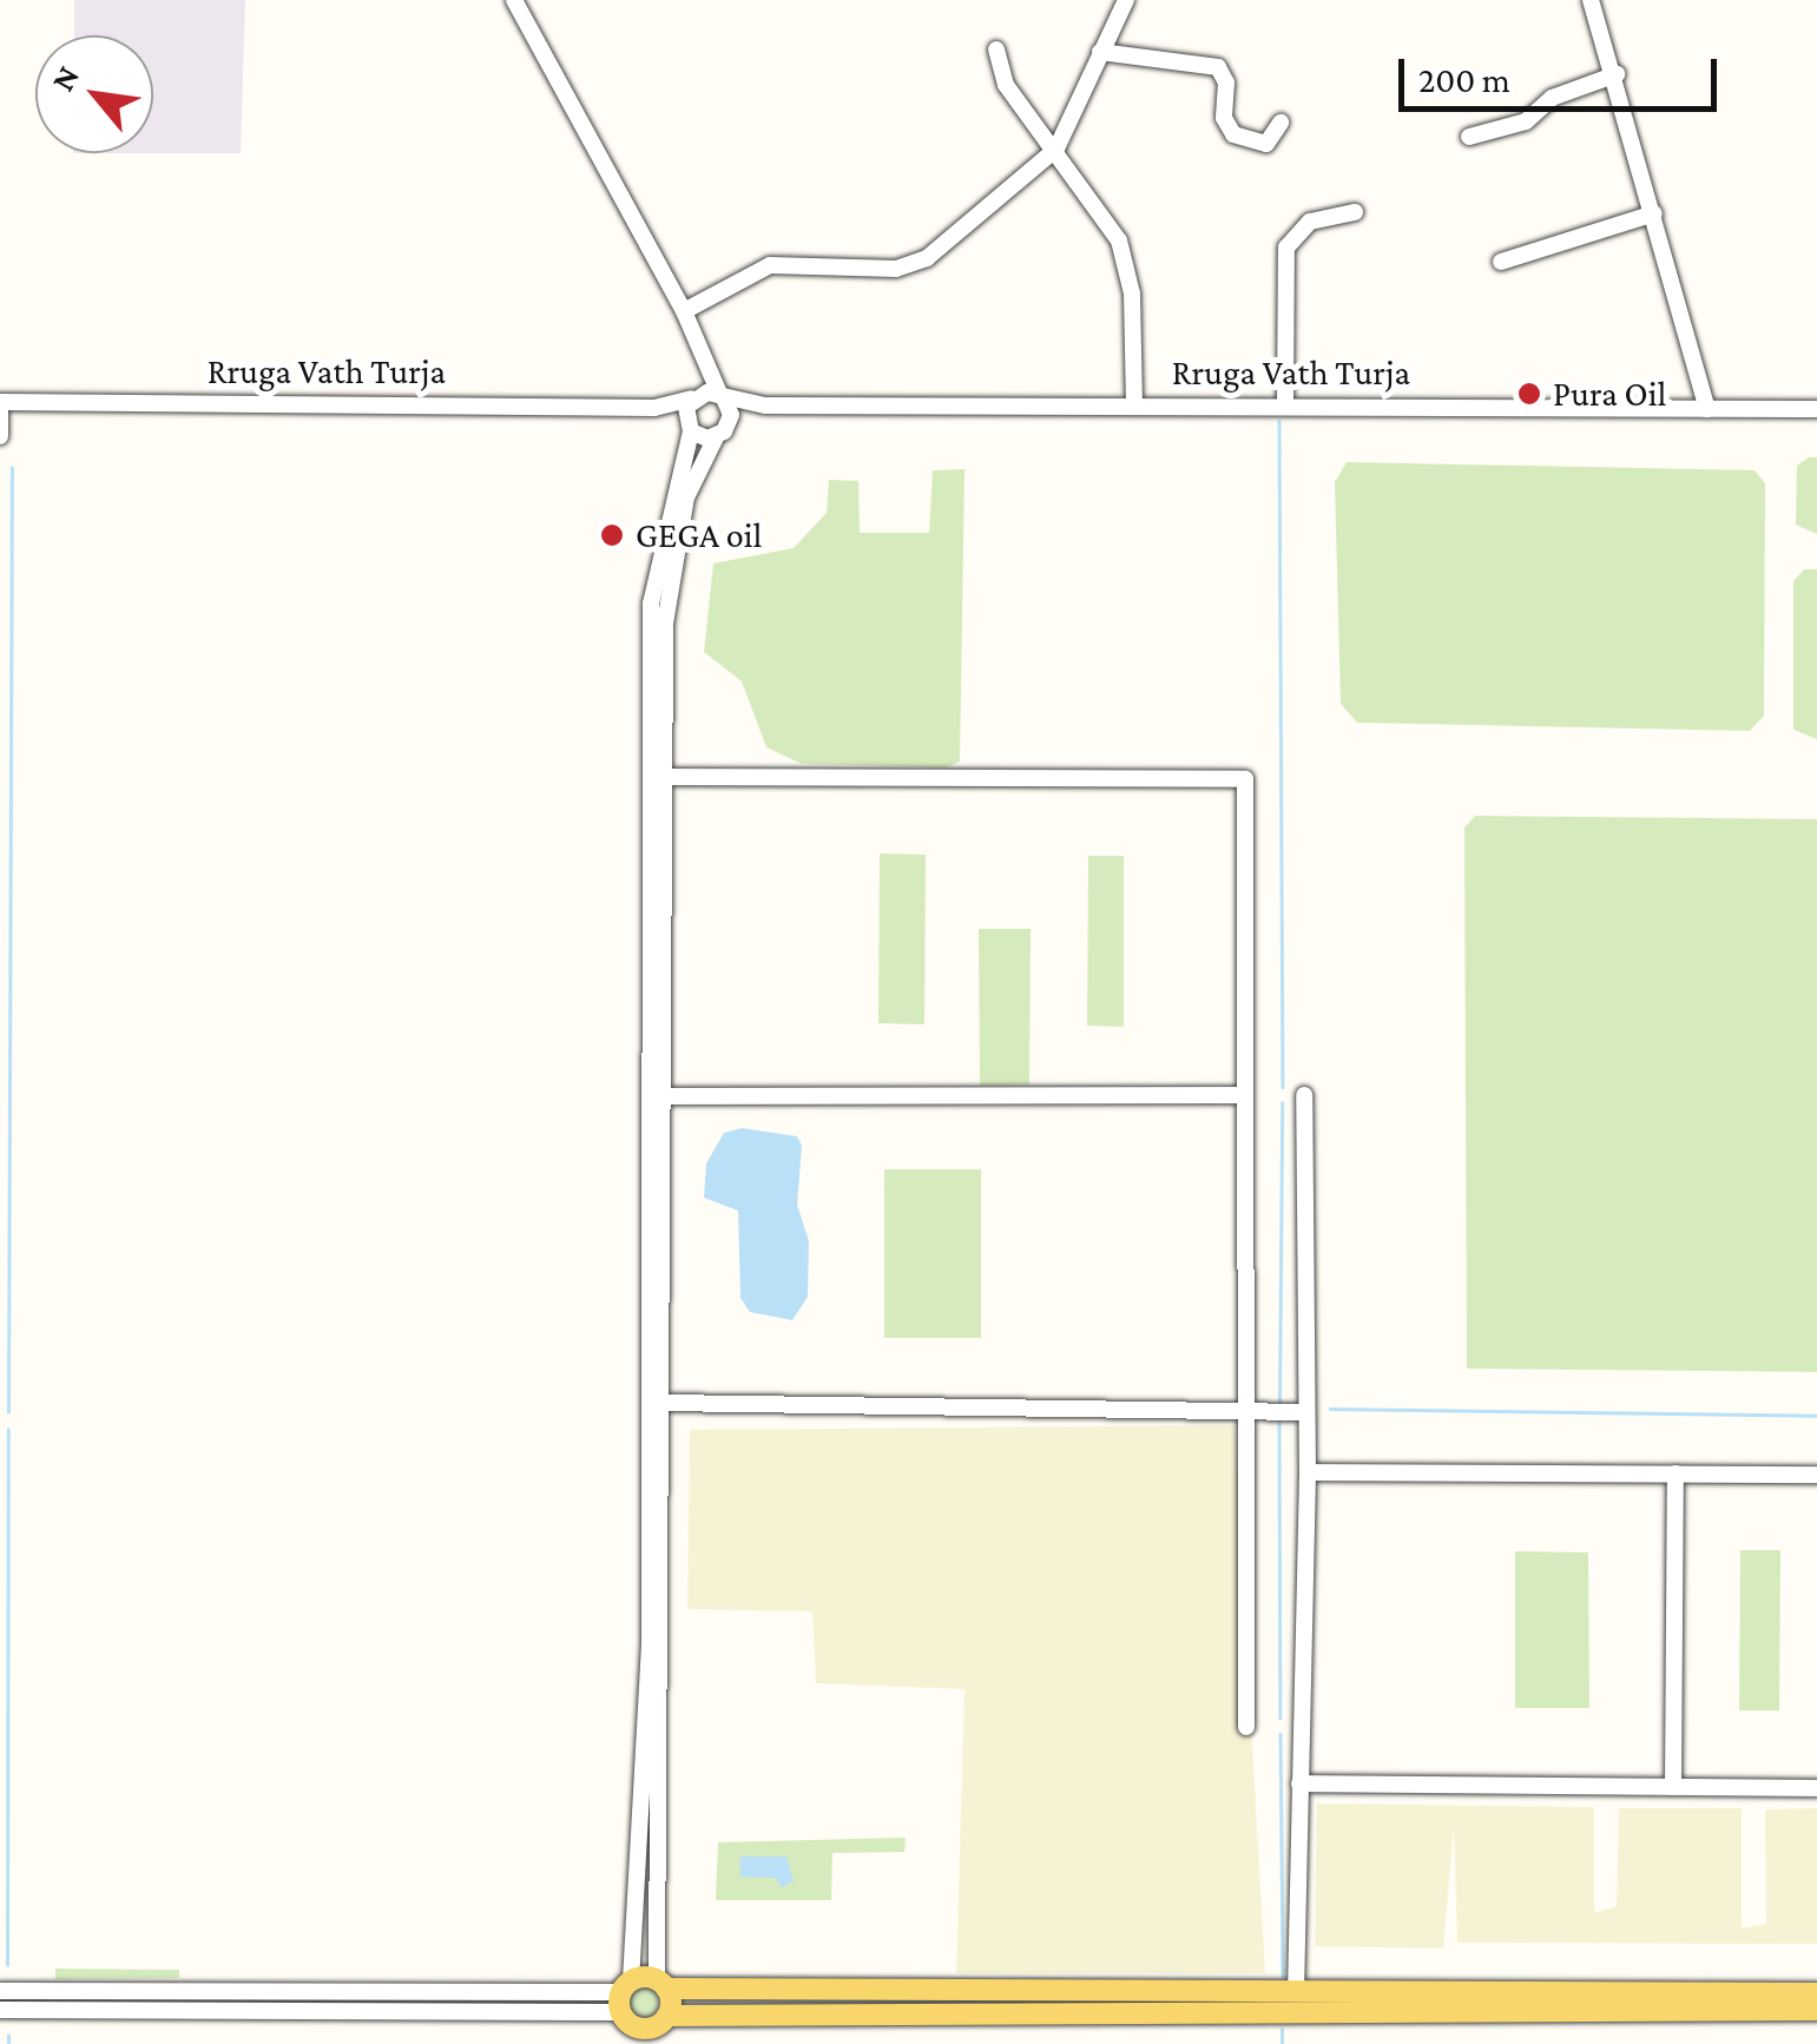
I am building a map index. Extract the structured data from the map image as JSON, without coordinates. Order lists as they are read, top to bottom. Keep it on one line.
{"streets":{"street":["Rruga Vath Turja"]},"places":["Pura Oil","GEGA oil"],"scale_bar":"200 m","north":"top left"}
